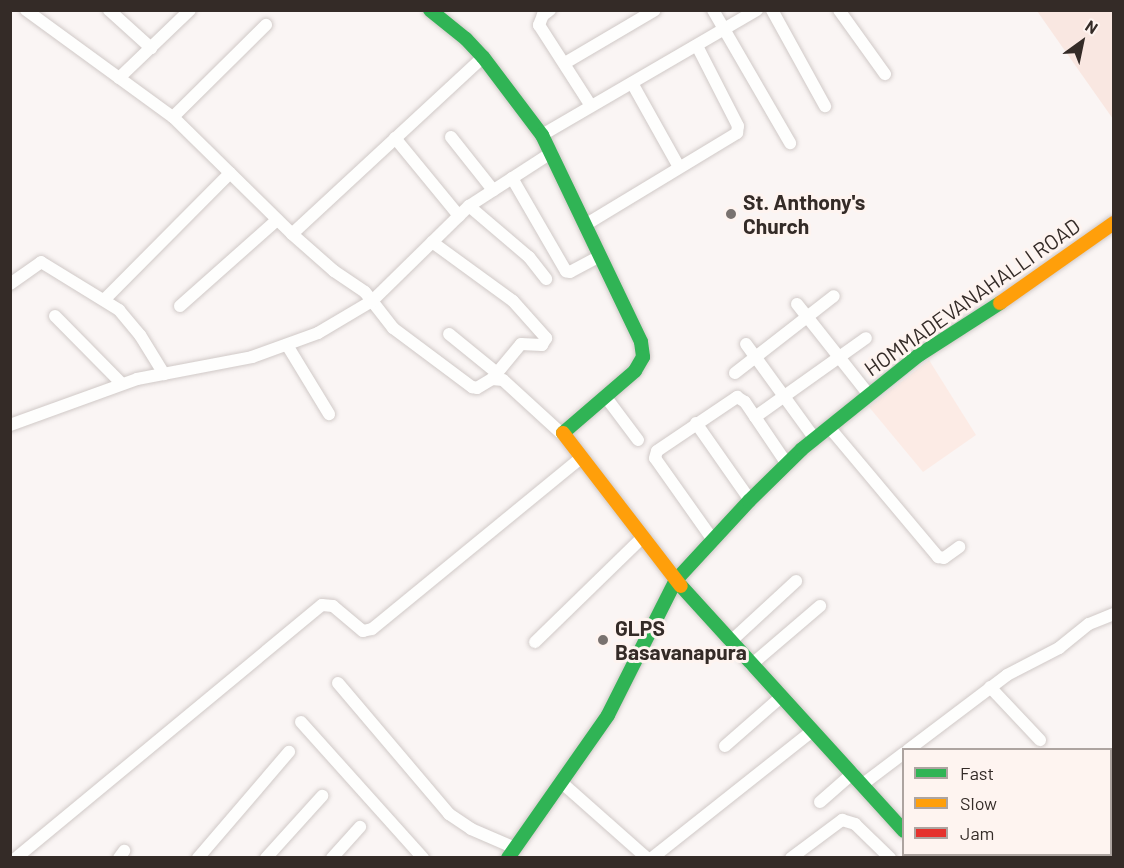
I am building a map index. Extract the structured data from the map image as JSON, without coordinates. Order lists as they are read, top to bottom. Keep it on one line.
{"streets":{"street":["HOMMADEVANAHALLI ROAD"]},"places":["St. Anthony's Church","GLPS Basavanapura"],"legend":["Fast","Slow","Jam"],"north":"top right"}
